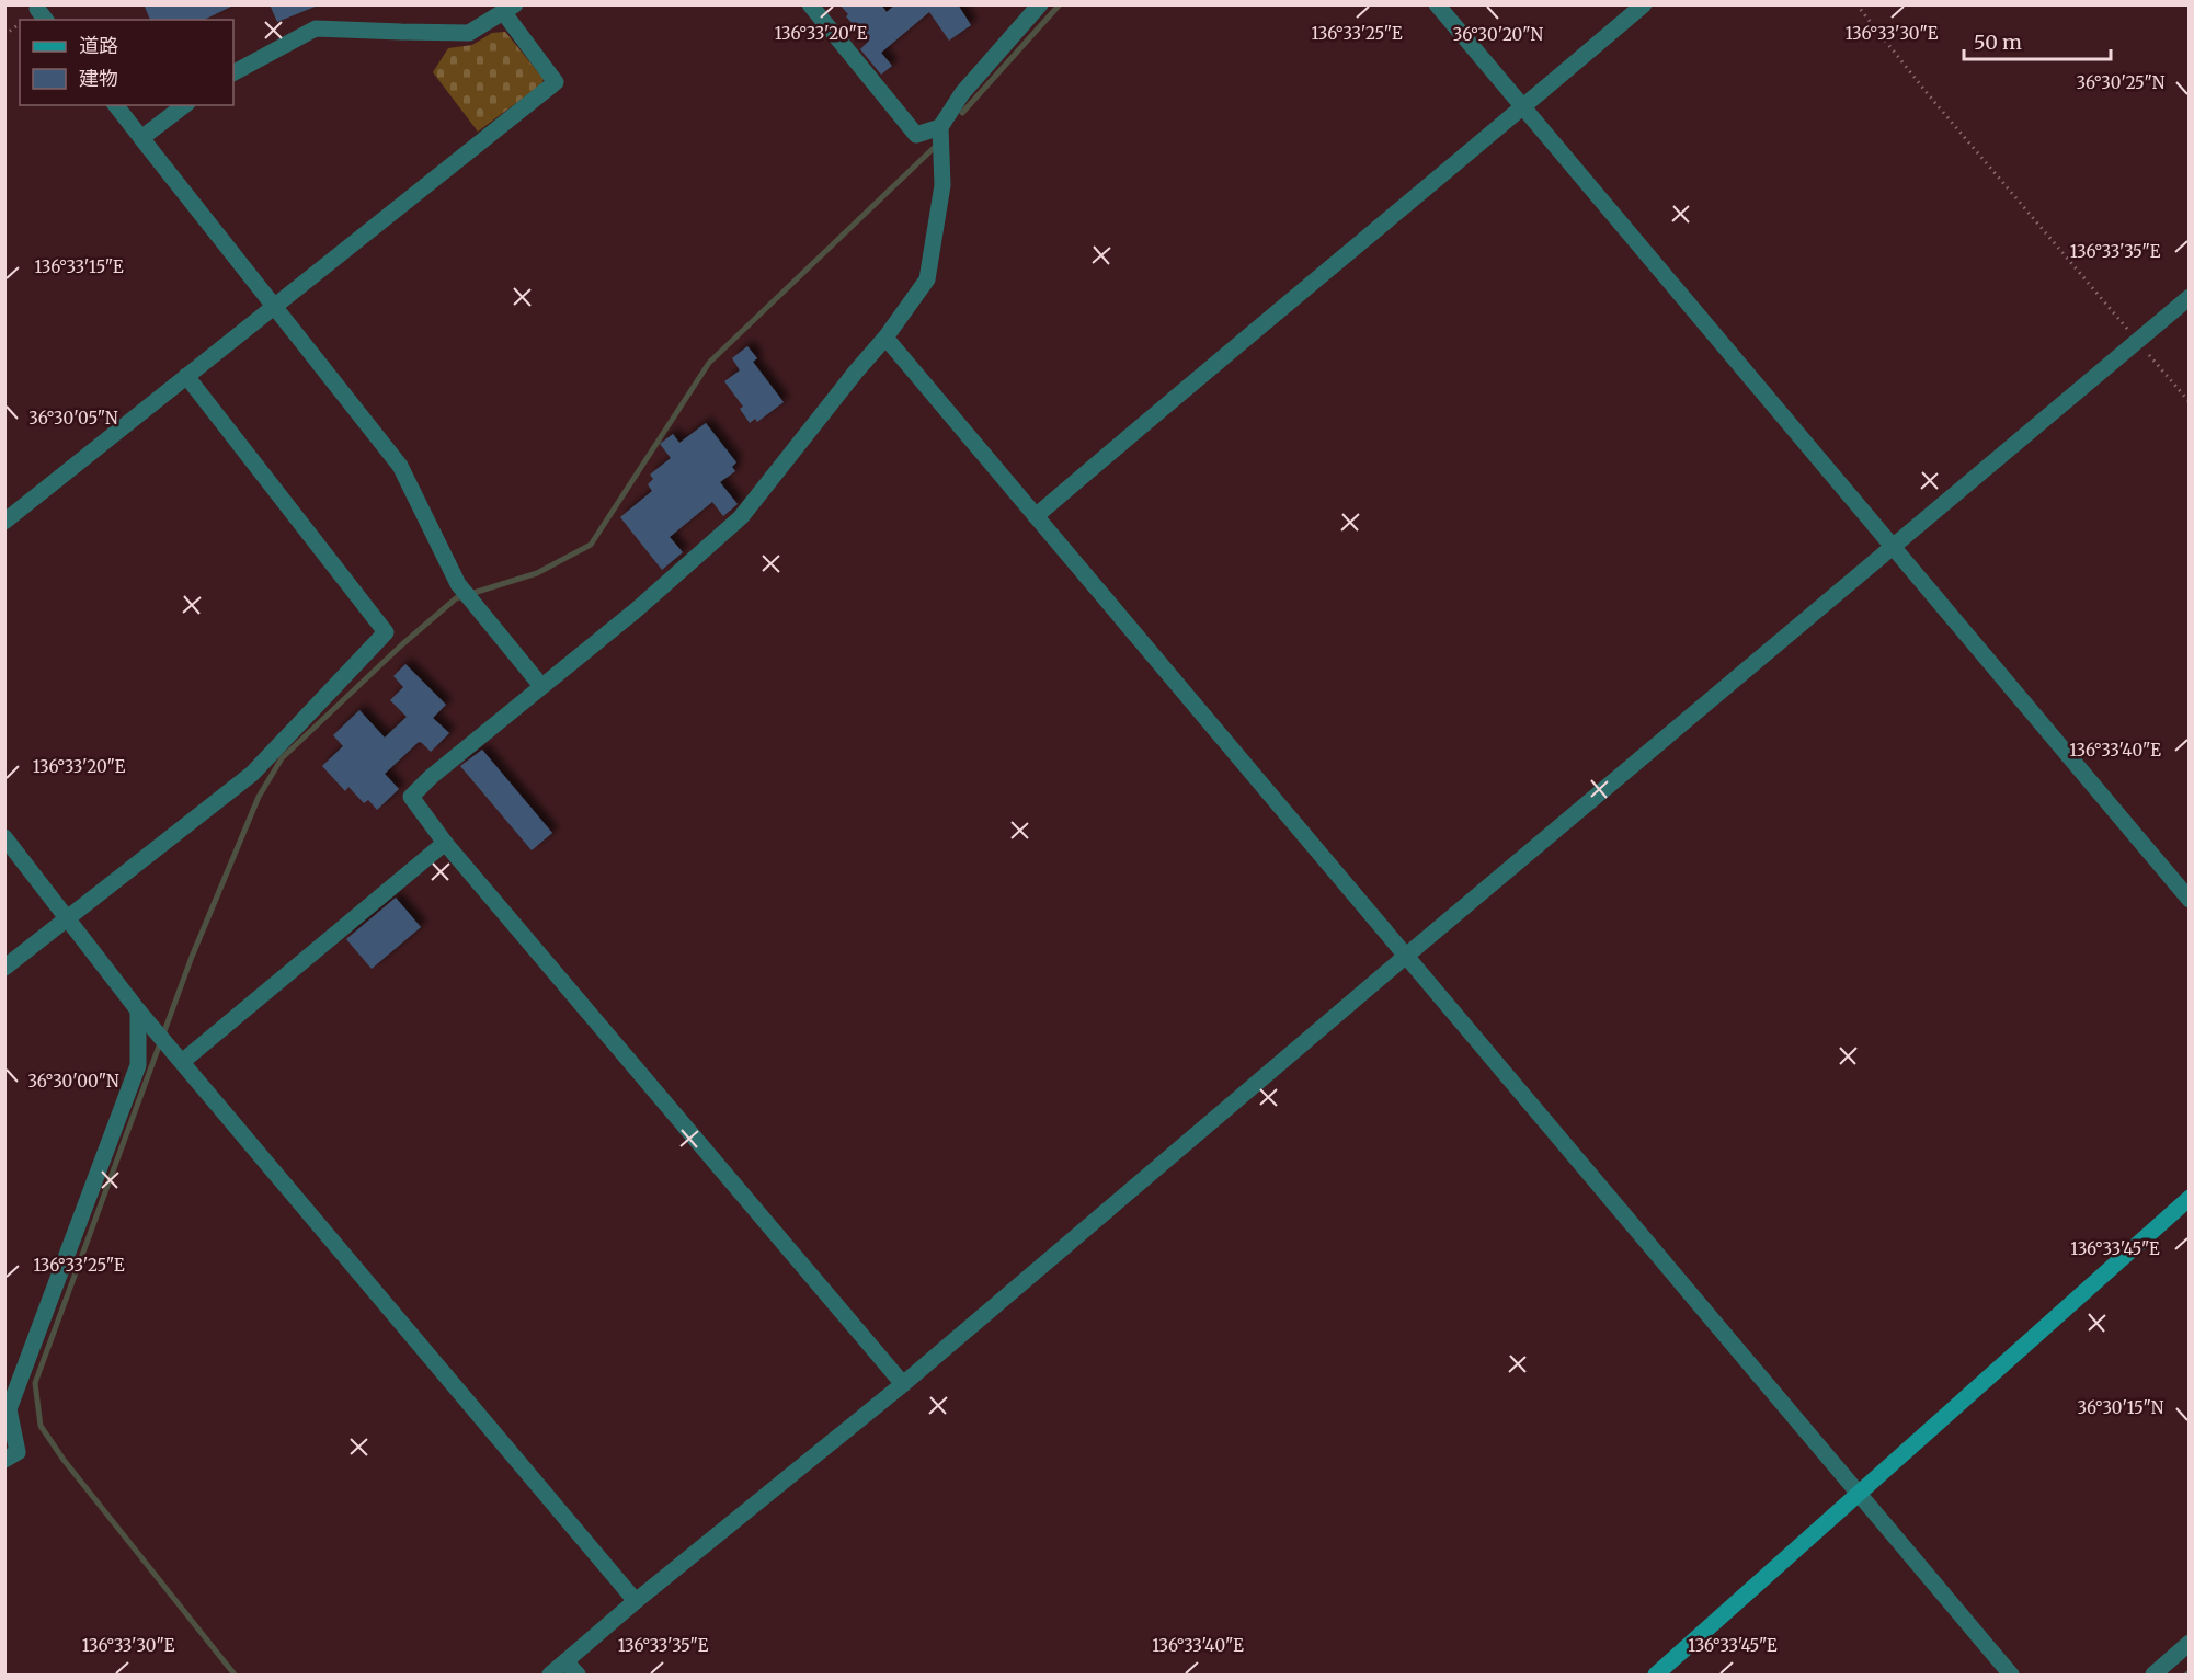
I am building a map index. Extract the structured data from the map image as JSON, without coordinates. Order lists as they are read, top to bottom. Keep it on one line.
{"legend":["道路","建物"],"scale_bar":"50 m","coordinates":["136°33'20\"E","136°33'25\"E","136°33'30\"E","36°30'20\"N","36°30'25\"N","136°33'35\"E","136°33'15\"E","36°30'05\"N","136°33'40\"E","36°30'00\"N","136°33'45\"E","36°30'15\"N"]}
